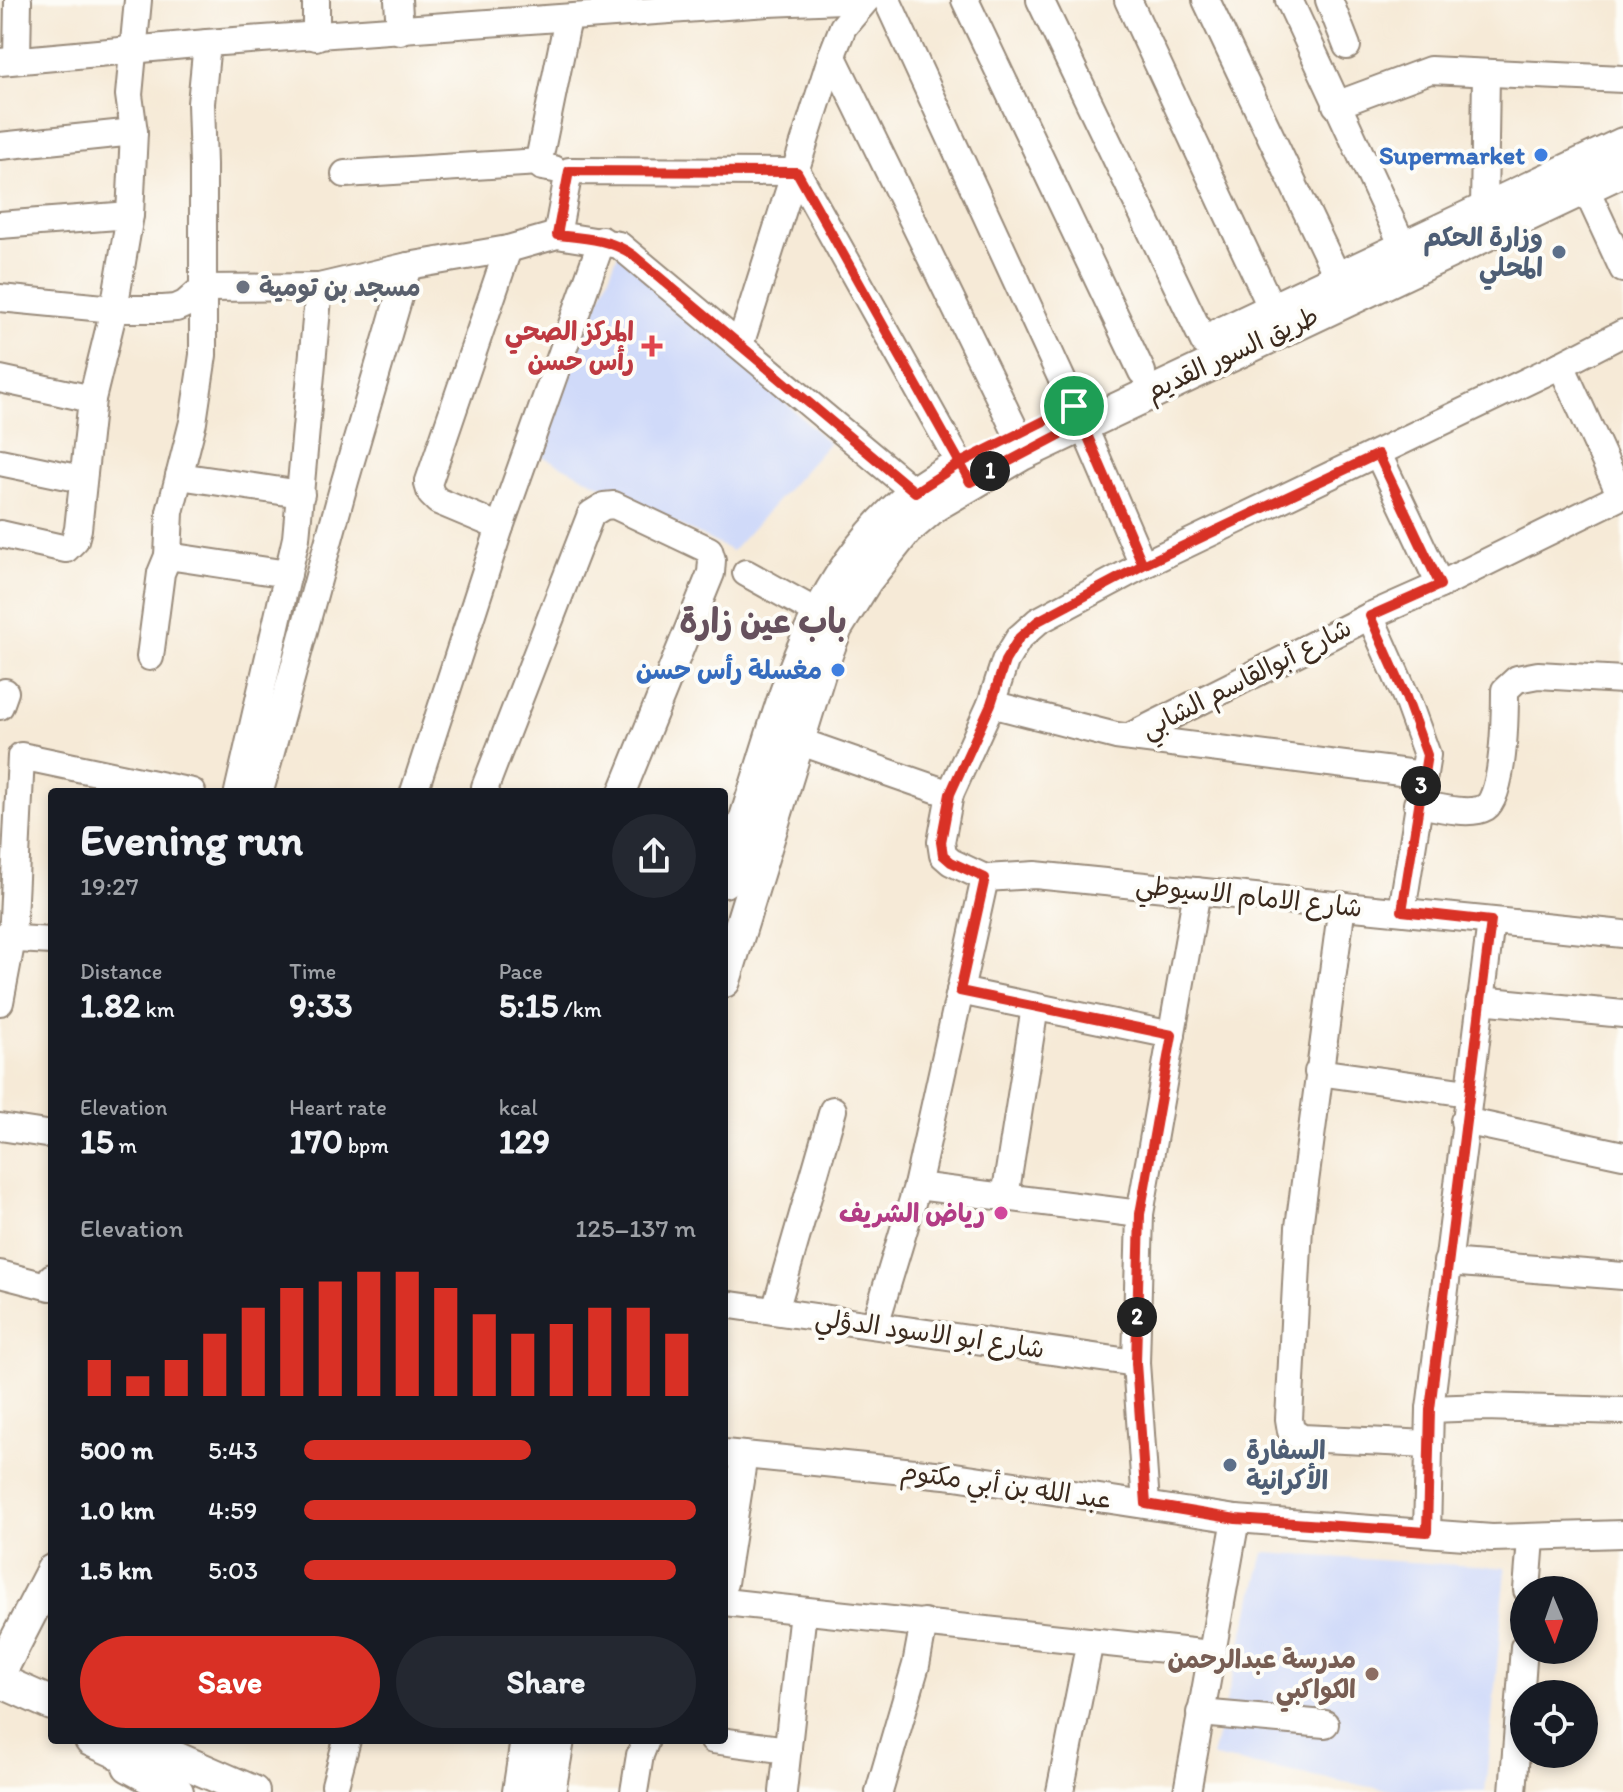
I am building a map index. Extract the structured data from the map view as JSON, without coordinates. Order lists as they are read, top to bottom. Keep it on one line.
{"streets":{"main road":["طريق السور القديم"],"street":["شارع أبوالقاسم الشابي","شارع الامام الاسيوطي","شارع ابو الاسود الدؤلي","عبد الله بن أبي مكتوم"]},"districts":["باب عين زارة"],"places":{"other":["Supermarket","وزارة الحكم المحلي","مسجد بن تومية","مغسلة رأس حسن","رياض الشريف","السفارة الأكرانية","مدرسة عبدالرحمن الكواكبي"],"health":["المركز الصحي رأس حسن"]},"north":"bottom","page":{"pins":["1","3","2"],"heading":["Evening run","19:27"],"stats":[["Distance","1.82 km"],["Time","9:33"],["Pace","5:15 /km"],["Elevation","15 m"],["Heart rate","170 bpm"],["kcal","129"]],"chart":["Elevation","125–137 m"],"list":[{"name":"500 m","note":"5:43"},{"name":"1.0 km","note":"4:59"},{"name":"1.5 km","note":"5:03"}],"buttons":["Save","Share"]}}
